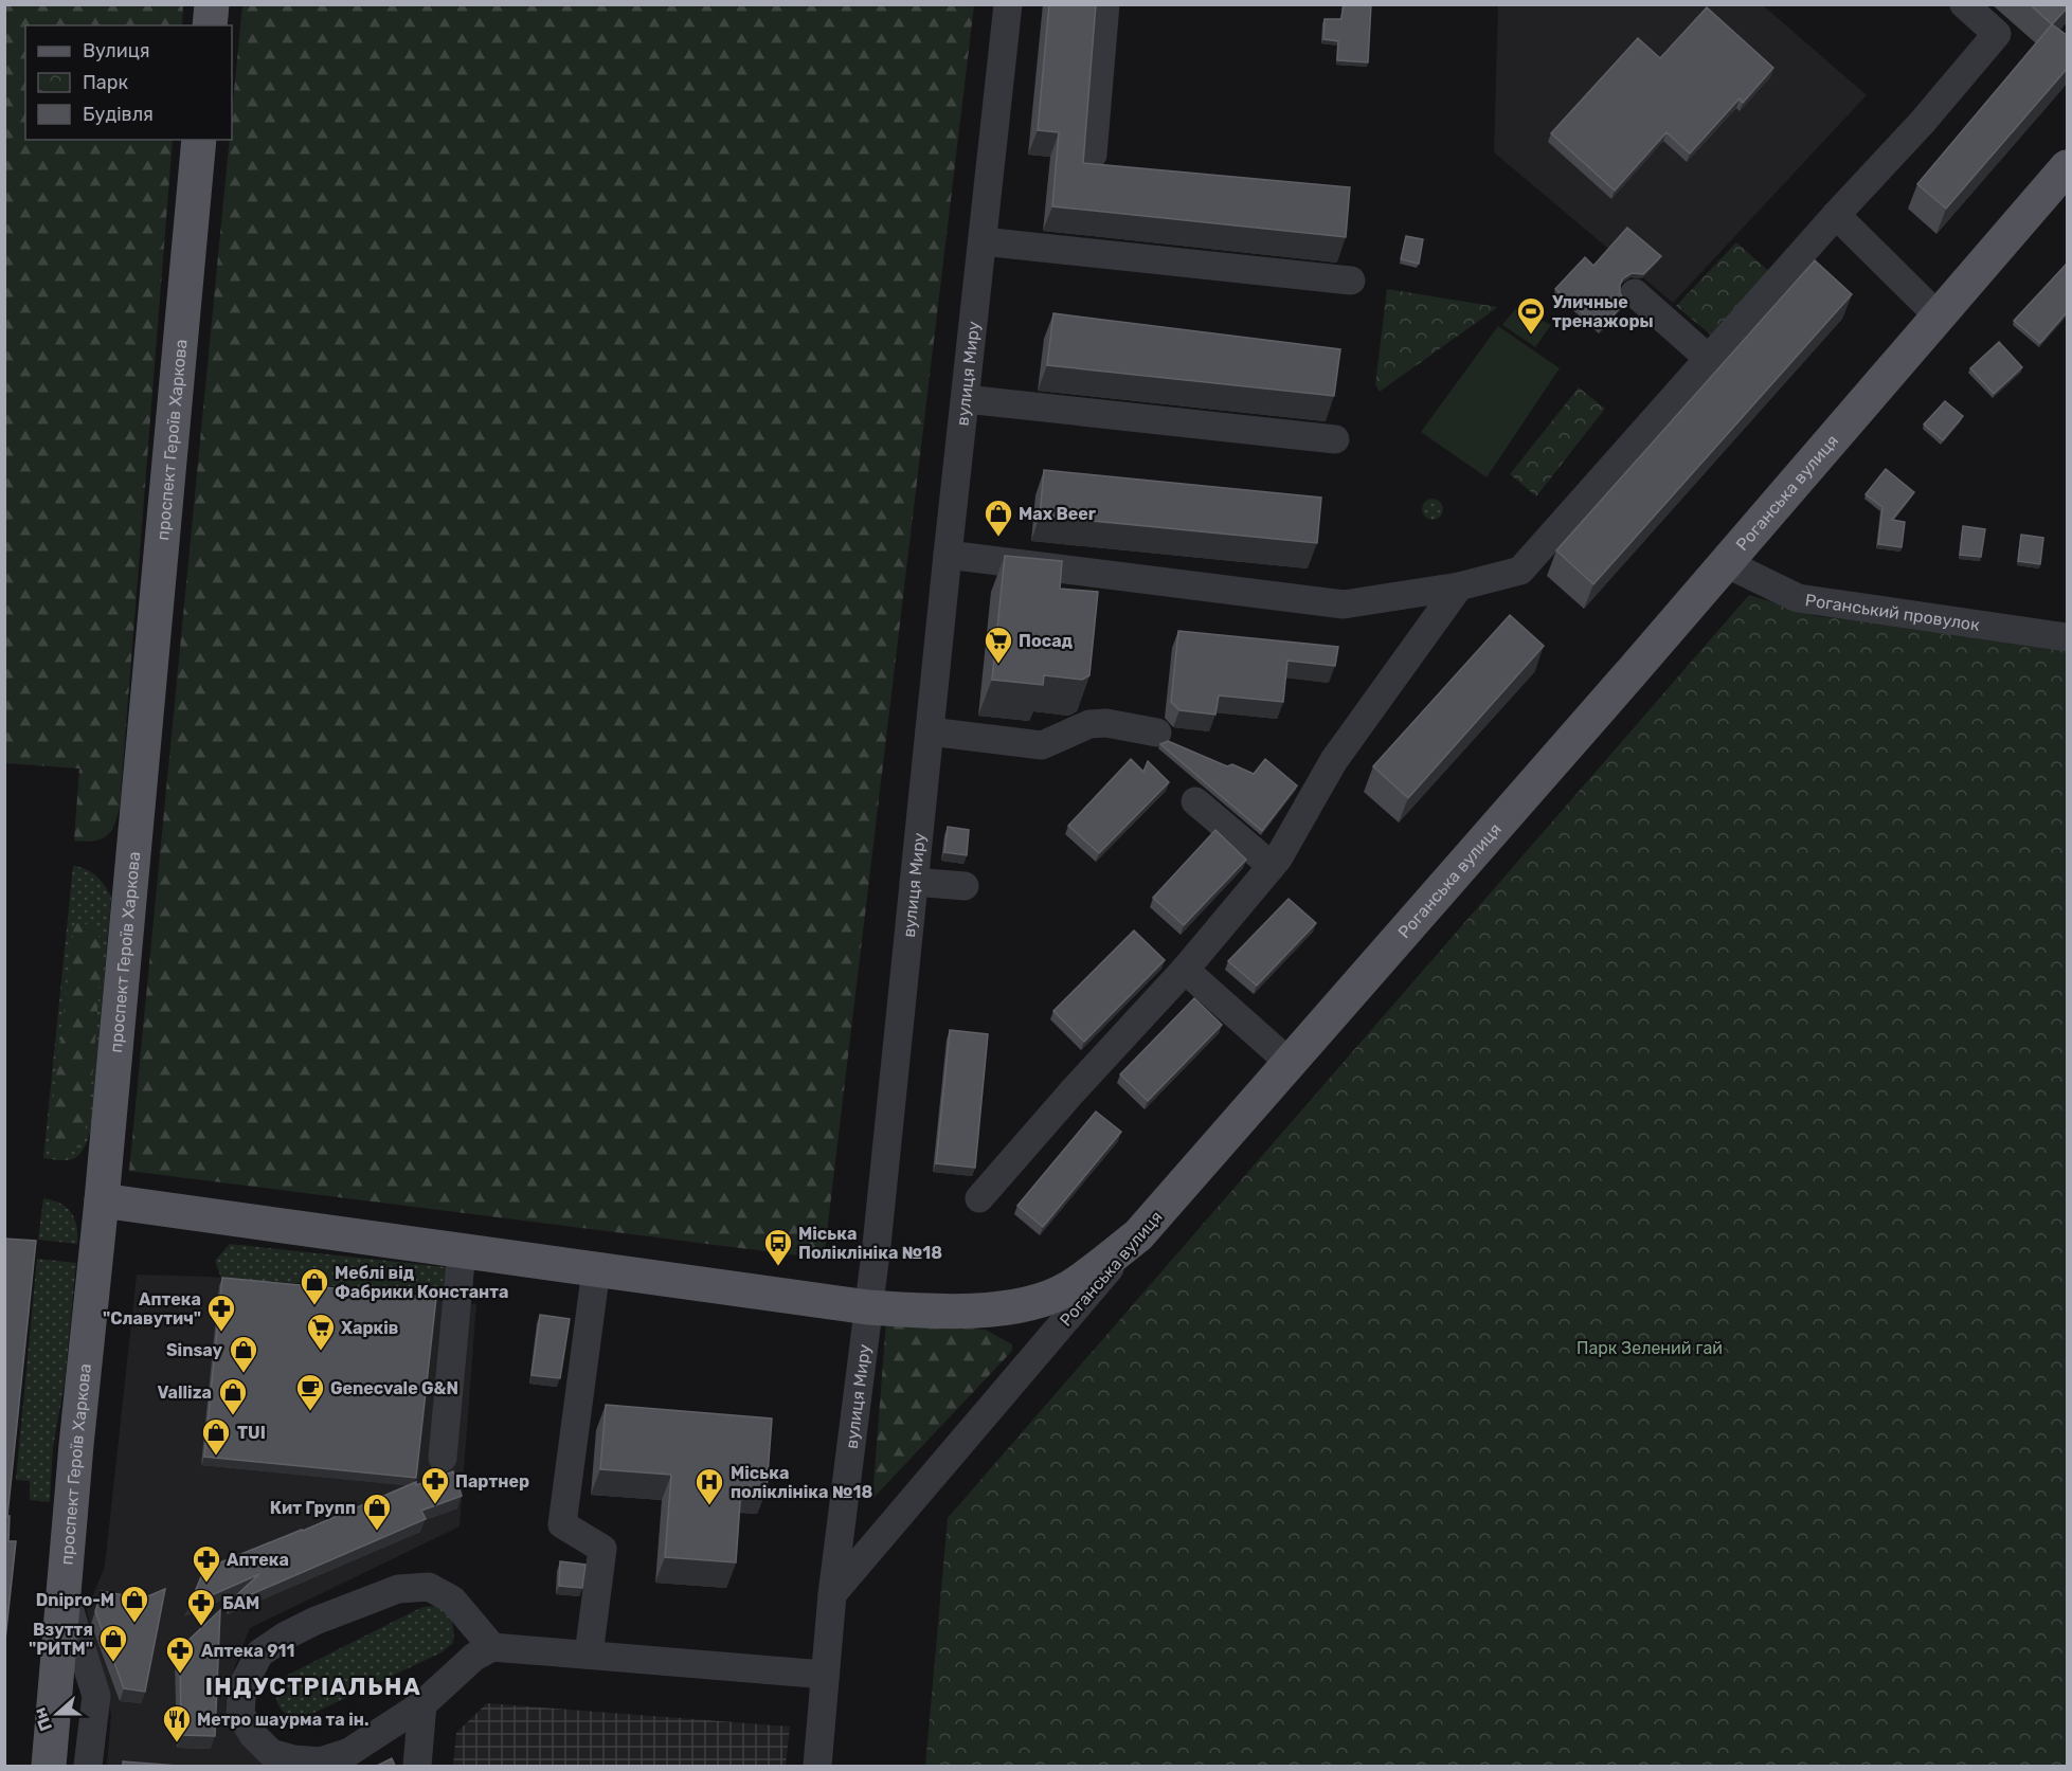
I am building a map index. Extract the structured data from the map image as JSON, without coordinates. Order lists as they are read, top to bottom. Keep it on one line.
{"streets":{"main road":["проспект Героїв Харкова","Роганська вулиця"],"street":["вулиця Миру","Роганський провулок"]},"crossings":[["вулиця Миру","Роганська вулиця"],["Роганська вулиця","Роганський провулок"]],"districts":["ІНДУСТРІАЛЬНА"],"parks":["Парк Зелений гай"],"places":{"sports":["Уличные тренажоры"],"shop":["Max Beer","Меблі від Фабрики Константа","Sinsay","Valliza","TUI","Кит Групп","Dnipro-M","Взуття \"РИТМ\""],"supermarket":["Посад","Харків"],"bus stop":["Міська Поліклініка №18"],"pharmacy":["Аптека \"Славутич\"","Партнер","Аптека","БАМ","Аптека 911"],"cafe":["Genecvale G&N"],"hospital":["Міська поліклініка №18"],"restaurant":["Метро шаурма та ін."]},"legend":["Вулиця","Парк","Будівля"],"north":"left"}
